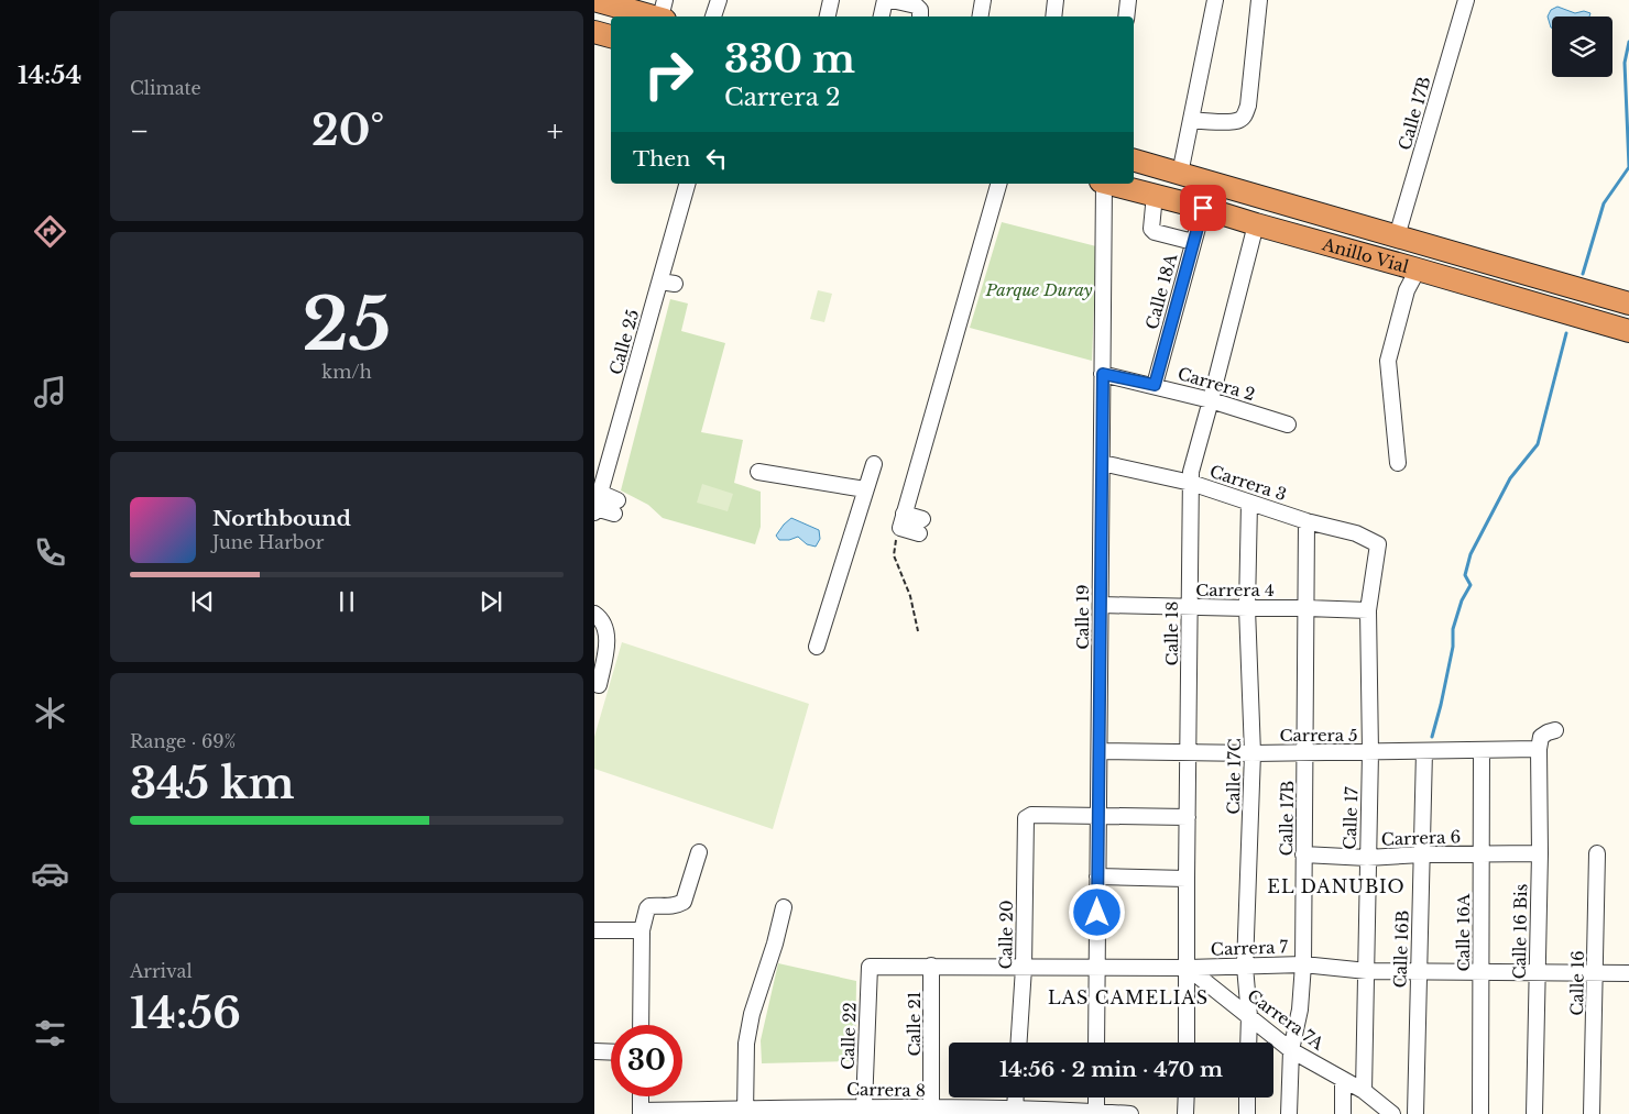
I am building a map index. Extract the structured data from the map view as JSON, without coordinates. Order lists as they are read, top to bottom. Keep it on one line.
{"streets":{"highway":["Anillo Vial"],"street":["Calle 17B","Calle 18A","Calle 25","Carrera 2","Carrera 3","Carrera 4","Calle 19","Calle 18","Carrera 5","Calle 17C","Calle 17","Carrera 6","Calle 16 Bis","Calle 16A","Calle 20","Carrera 7","Calle 16B","Calle 16","Carrera 7A","Calle 21","Calle 22","Carrera 8"]},"crossings":[["Calle 17B","Anillo Vial"],["Calle 17B","Carrera 3"],["Calle 17B","Carrera 4"],["Calle 17B","Carrera 5"],["Calle 17B","Carrera 6"],["Calle 17B","Carrera 7"],["Calle 17B","Carrera 7A"],["Anillo Vial","Calle 18A"],["Anillo Vial","Calle 18"],["Calle 18A","Carrera 2"],["Carrera 2","Calle 19"],["Carrera 2","Calle 18"],["Carrera 3","Calle 19"],["Carrera 3","Calle 18"],["Carrera 3","Calle 17C"],["Carrera 3","Calle 17"],["Carrera 4","Calle 19"],["Carrera 4","Calle 18"],["Carrera 4","Calle 17C"],["Carrera 4","Calle 17"],["Calle 19","Carrera 5"],["Calle 19","Calle 20"],["Calle 19","Carrera 7"],["Calle 18","Carrera 5"],["Calle 18","Carrera 7"],["Calle 18","Carrera 7A"],["Carrera 5","Calle 17C"],["Carrera 5","Calle 17"],["Carrera 5","Calle 16 Bis"],["Carrera 5","Calle 16A"],["Carrera 5","Calle 16B"],["Calle 17C","Carrera 7"],["Calle 17C","Carrera 7A"],["Calle 17","Carrera 6"],["Calle 17","Carrera 7"],["Calle 17","Carrera 7A"],["Carrera 6","Calle 16 Bis"],["Carrera 6","Calle 16A"],["Carrera 6","Calle 16B"],["Calle 16 Bis","Carrera 7"],["Calle 16A","Carrera 7"],["Calle 20","Carrera 7"],["Carrera 7","Calle 16B"],["Carrera 7","Calle 16"],["Carrera 7","Carrera 7A"],["Carrera 7","Calle 21"],["Carrera 7","Calle 22"],["Calle 21","Carrera 8"],["Calle 22","Carrera 8"]],"districts":["EL DANUBIO","LAS CAMELIAS"],"parks":["Parque Duray"],"page":{"tabs":"14:54","tile":["Climate",["25","km/h"],["Range · 69%","345 km"],["Arrival","14:56"]],"turn":["330 m","Carrera 2"],"heat":["−","20°","+"],"then":"Then","song":["Northbound","June Harbor"],"limit":"30","trip":"14:56 · 2 min · 470 m"}}
